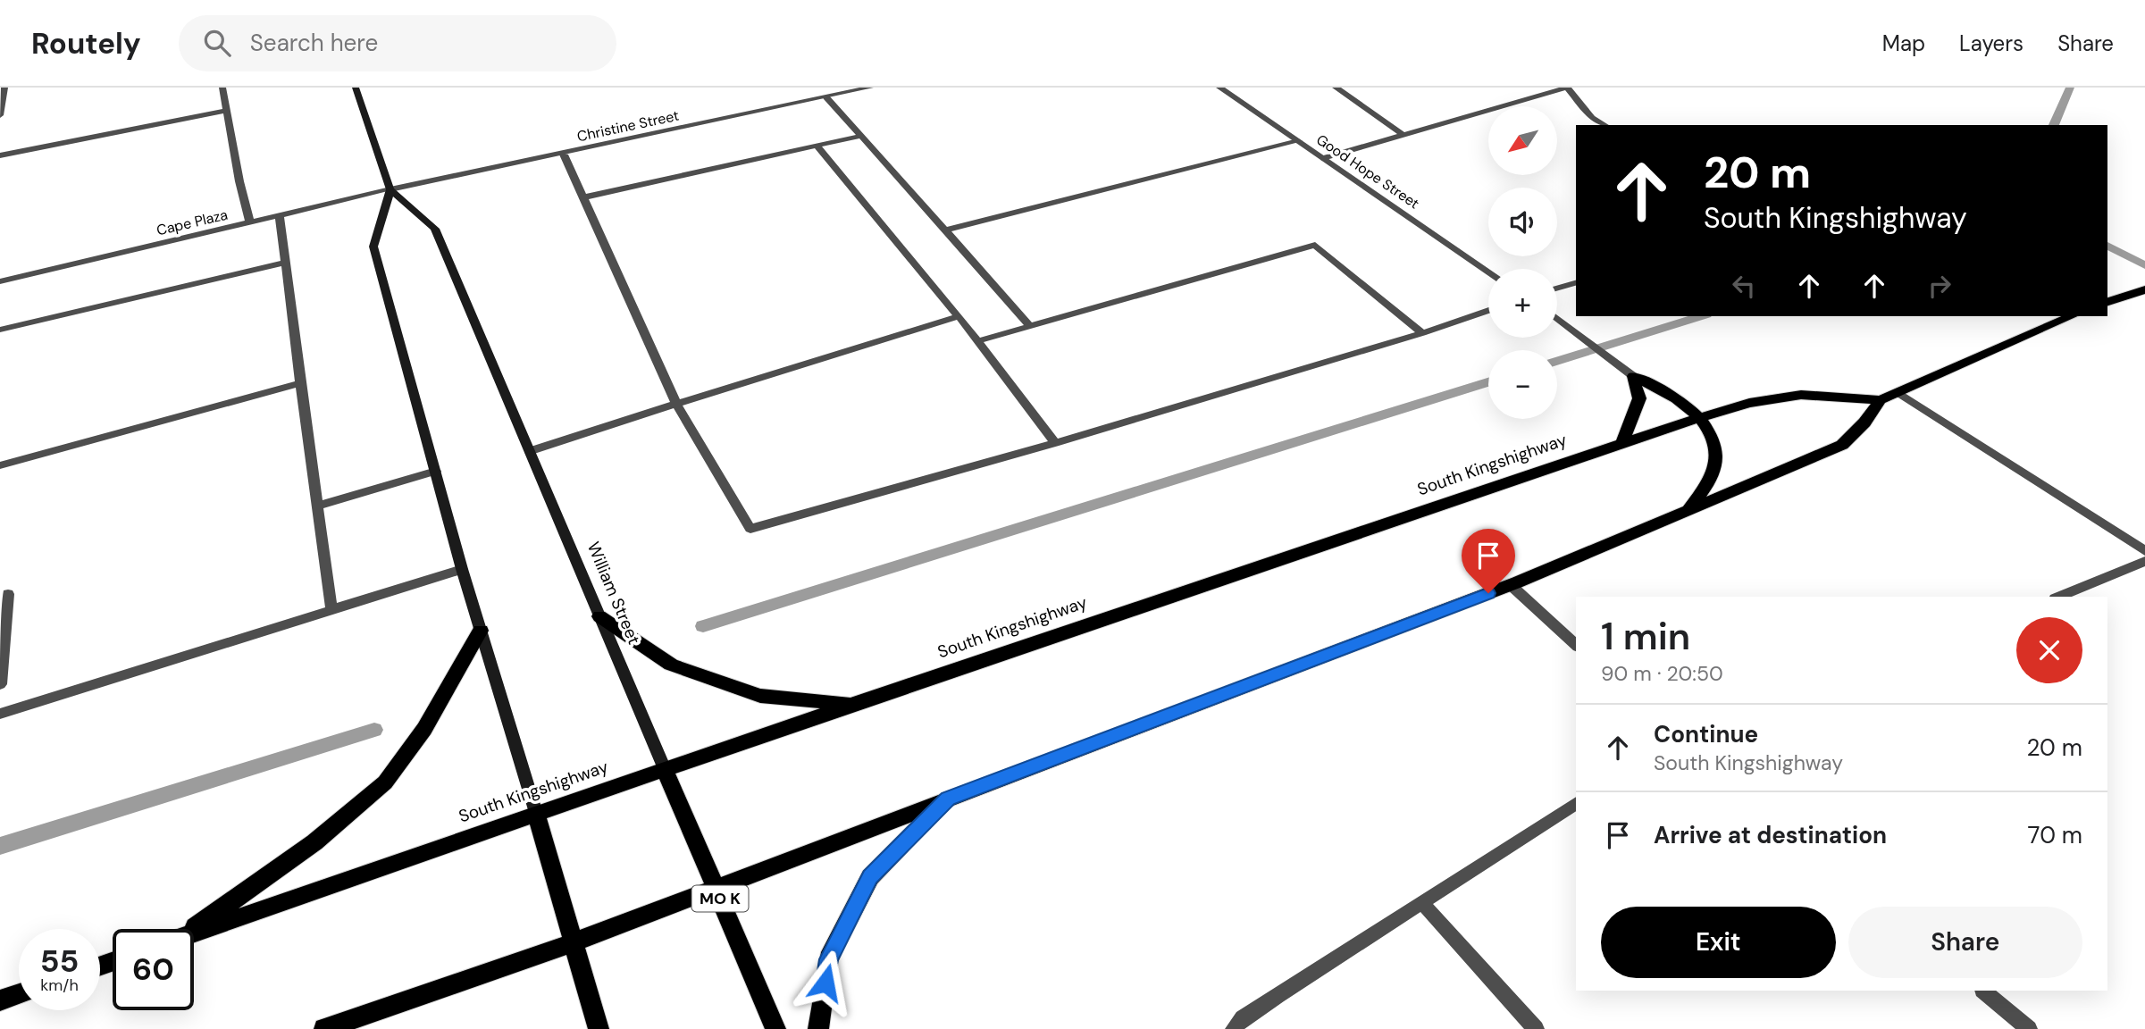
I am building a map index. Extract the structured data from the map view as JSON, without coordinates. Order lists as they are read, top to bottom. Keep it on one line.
{"streets":{"main road":["South Kingshighway","William Street","MO K"],"street":["Christine Street","Good Hope Street","Cape Plaza"]},"crossings":[["Christine Street","Cape Plaza"],["Christine Street","William Street"],["Cape Plaza","William Street"],["South Kingshighway","William Street"]],"north":"bottom left","page":{"header":"Routely","search":"Search here","nav":["Map","Layers","Share"],"map_buttons":["+","−"],"turn":["20 m","South Kingshighway"],"heading":["1 min","90 m · 20:50"],"list":[{"name":"Continue","note":"South Kingshighway","value":"20 m"},{"name":"Arrive at destination","value":"70 m"}],"buttons":["Exit","Share"],"speed":"55 km/h","limit":"60"}}
